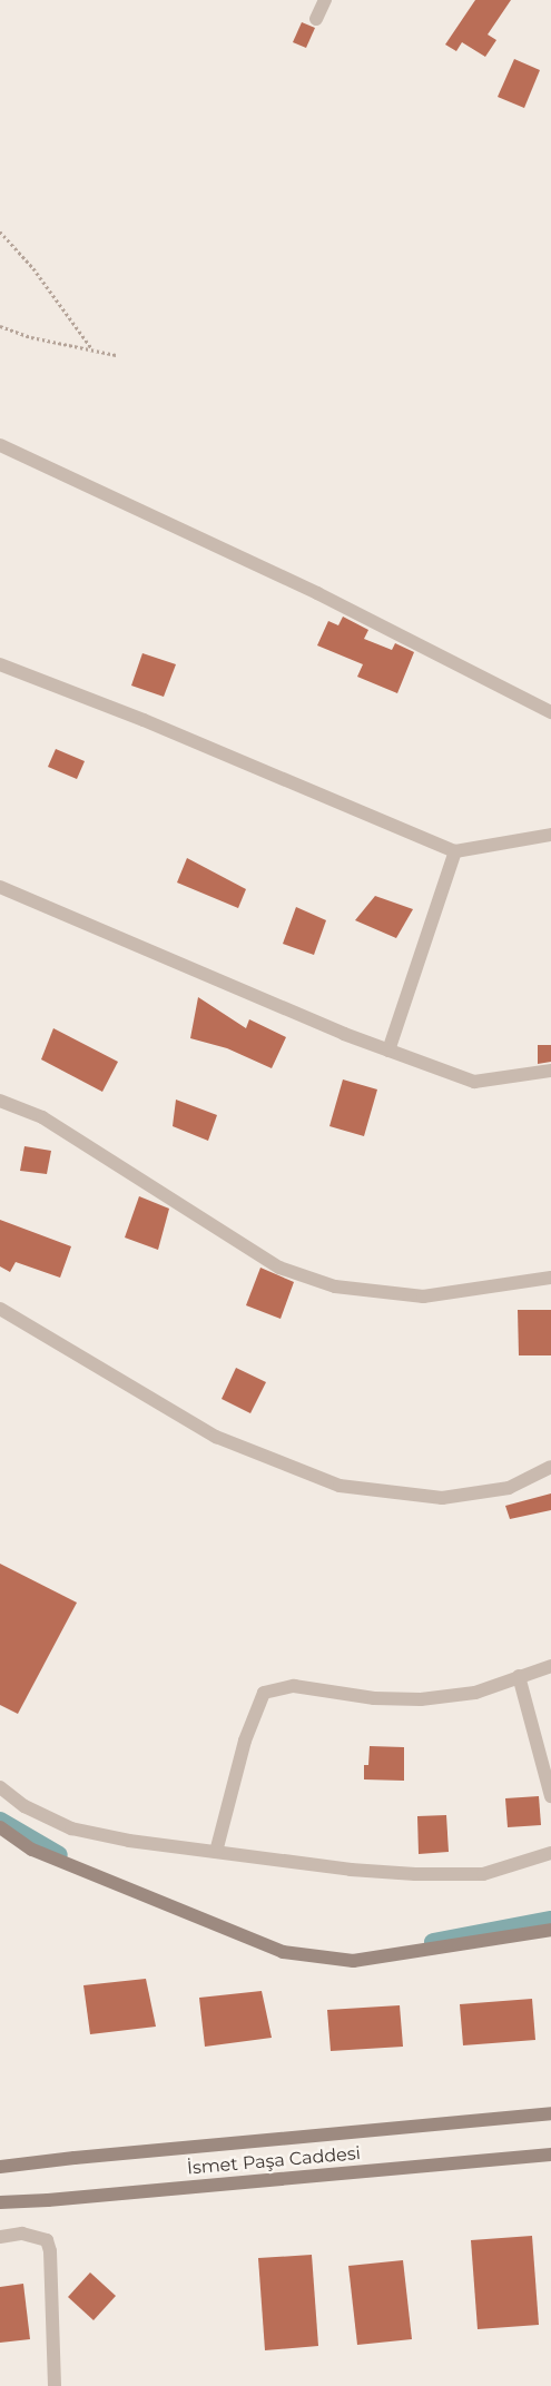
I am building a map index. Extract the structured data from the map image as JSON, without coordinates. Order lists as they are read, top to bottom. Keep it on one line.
{"streets":{"main road":["İsmet Paşa Caddesi"]}}
